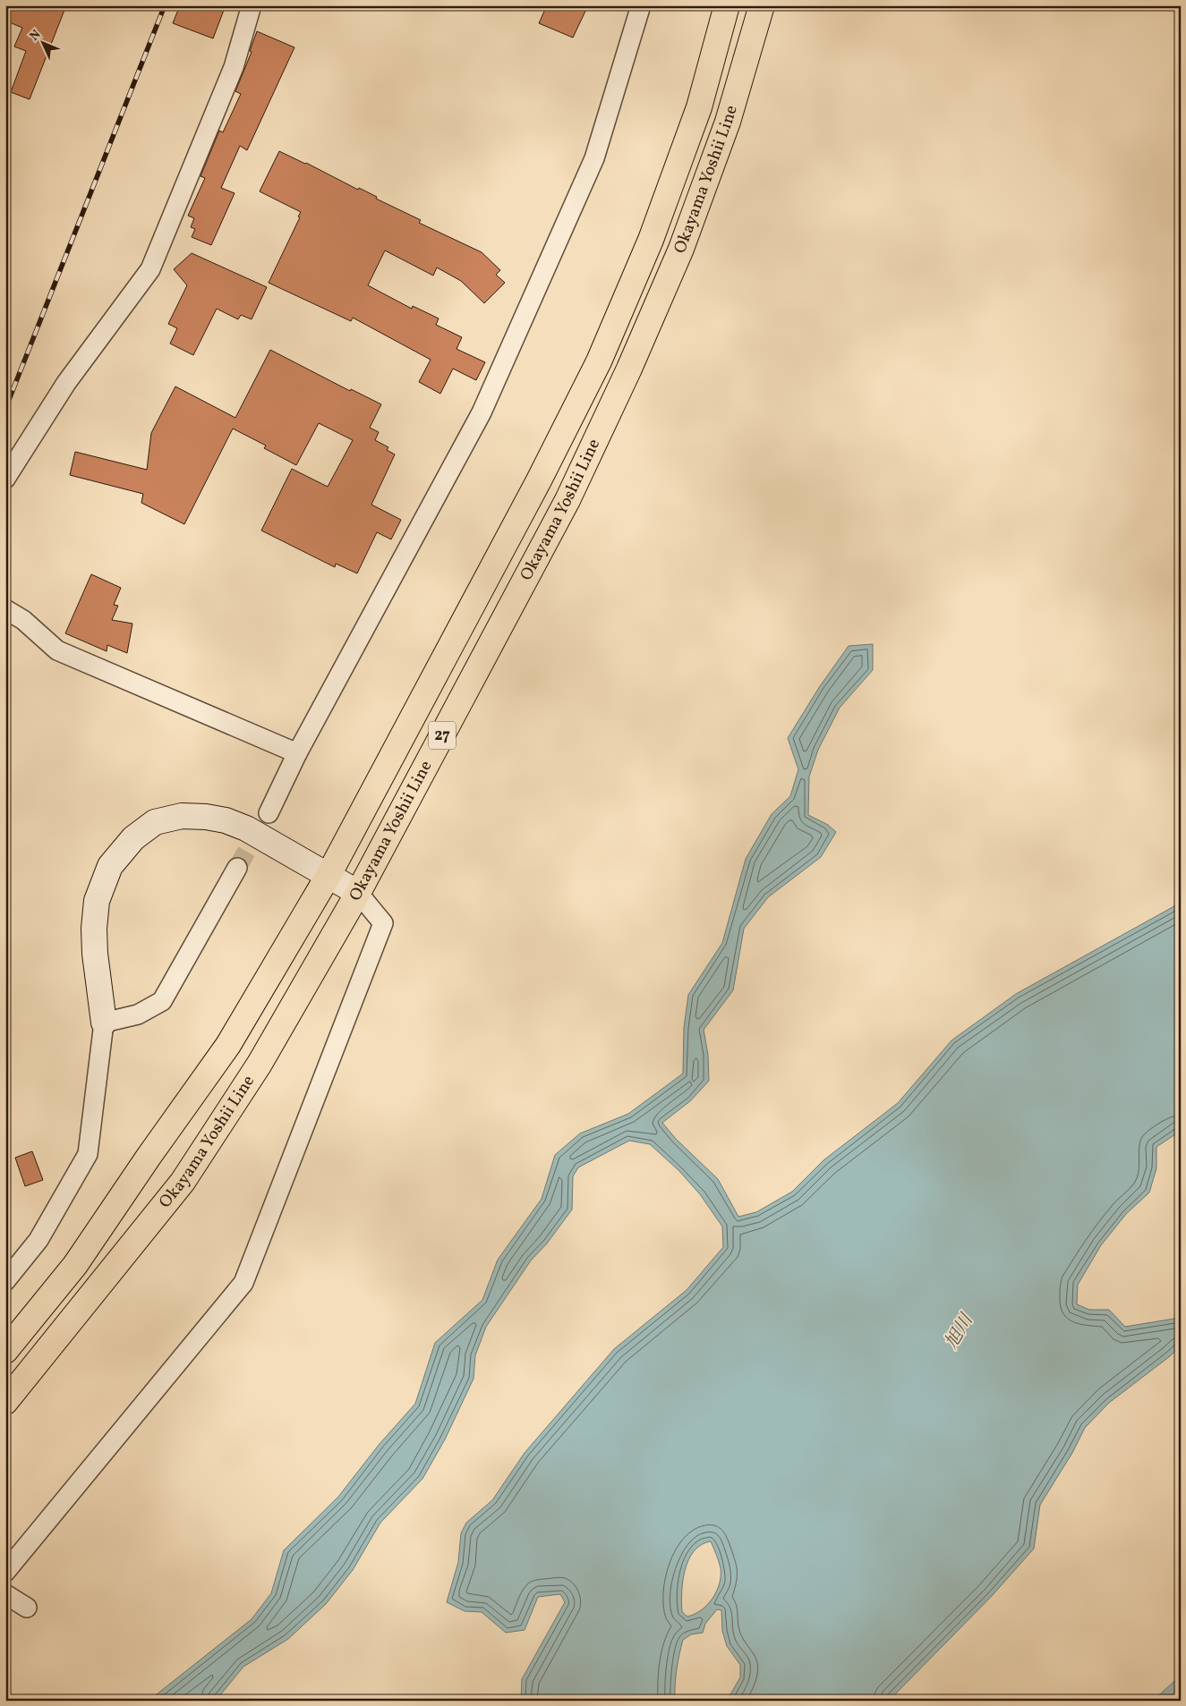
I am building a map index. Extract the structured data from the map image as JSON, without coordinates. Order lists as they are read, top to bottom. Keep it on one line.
{"streets":{"main road":["Okayama Yoshii Line","27"]},"water":["旭川"],"north":"top left"}
